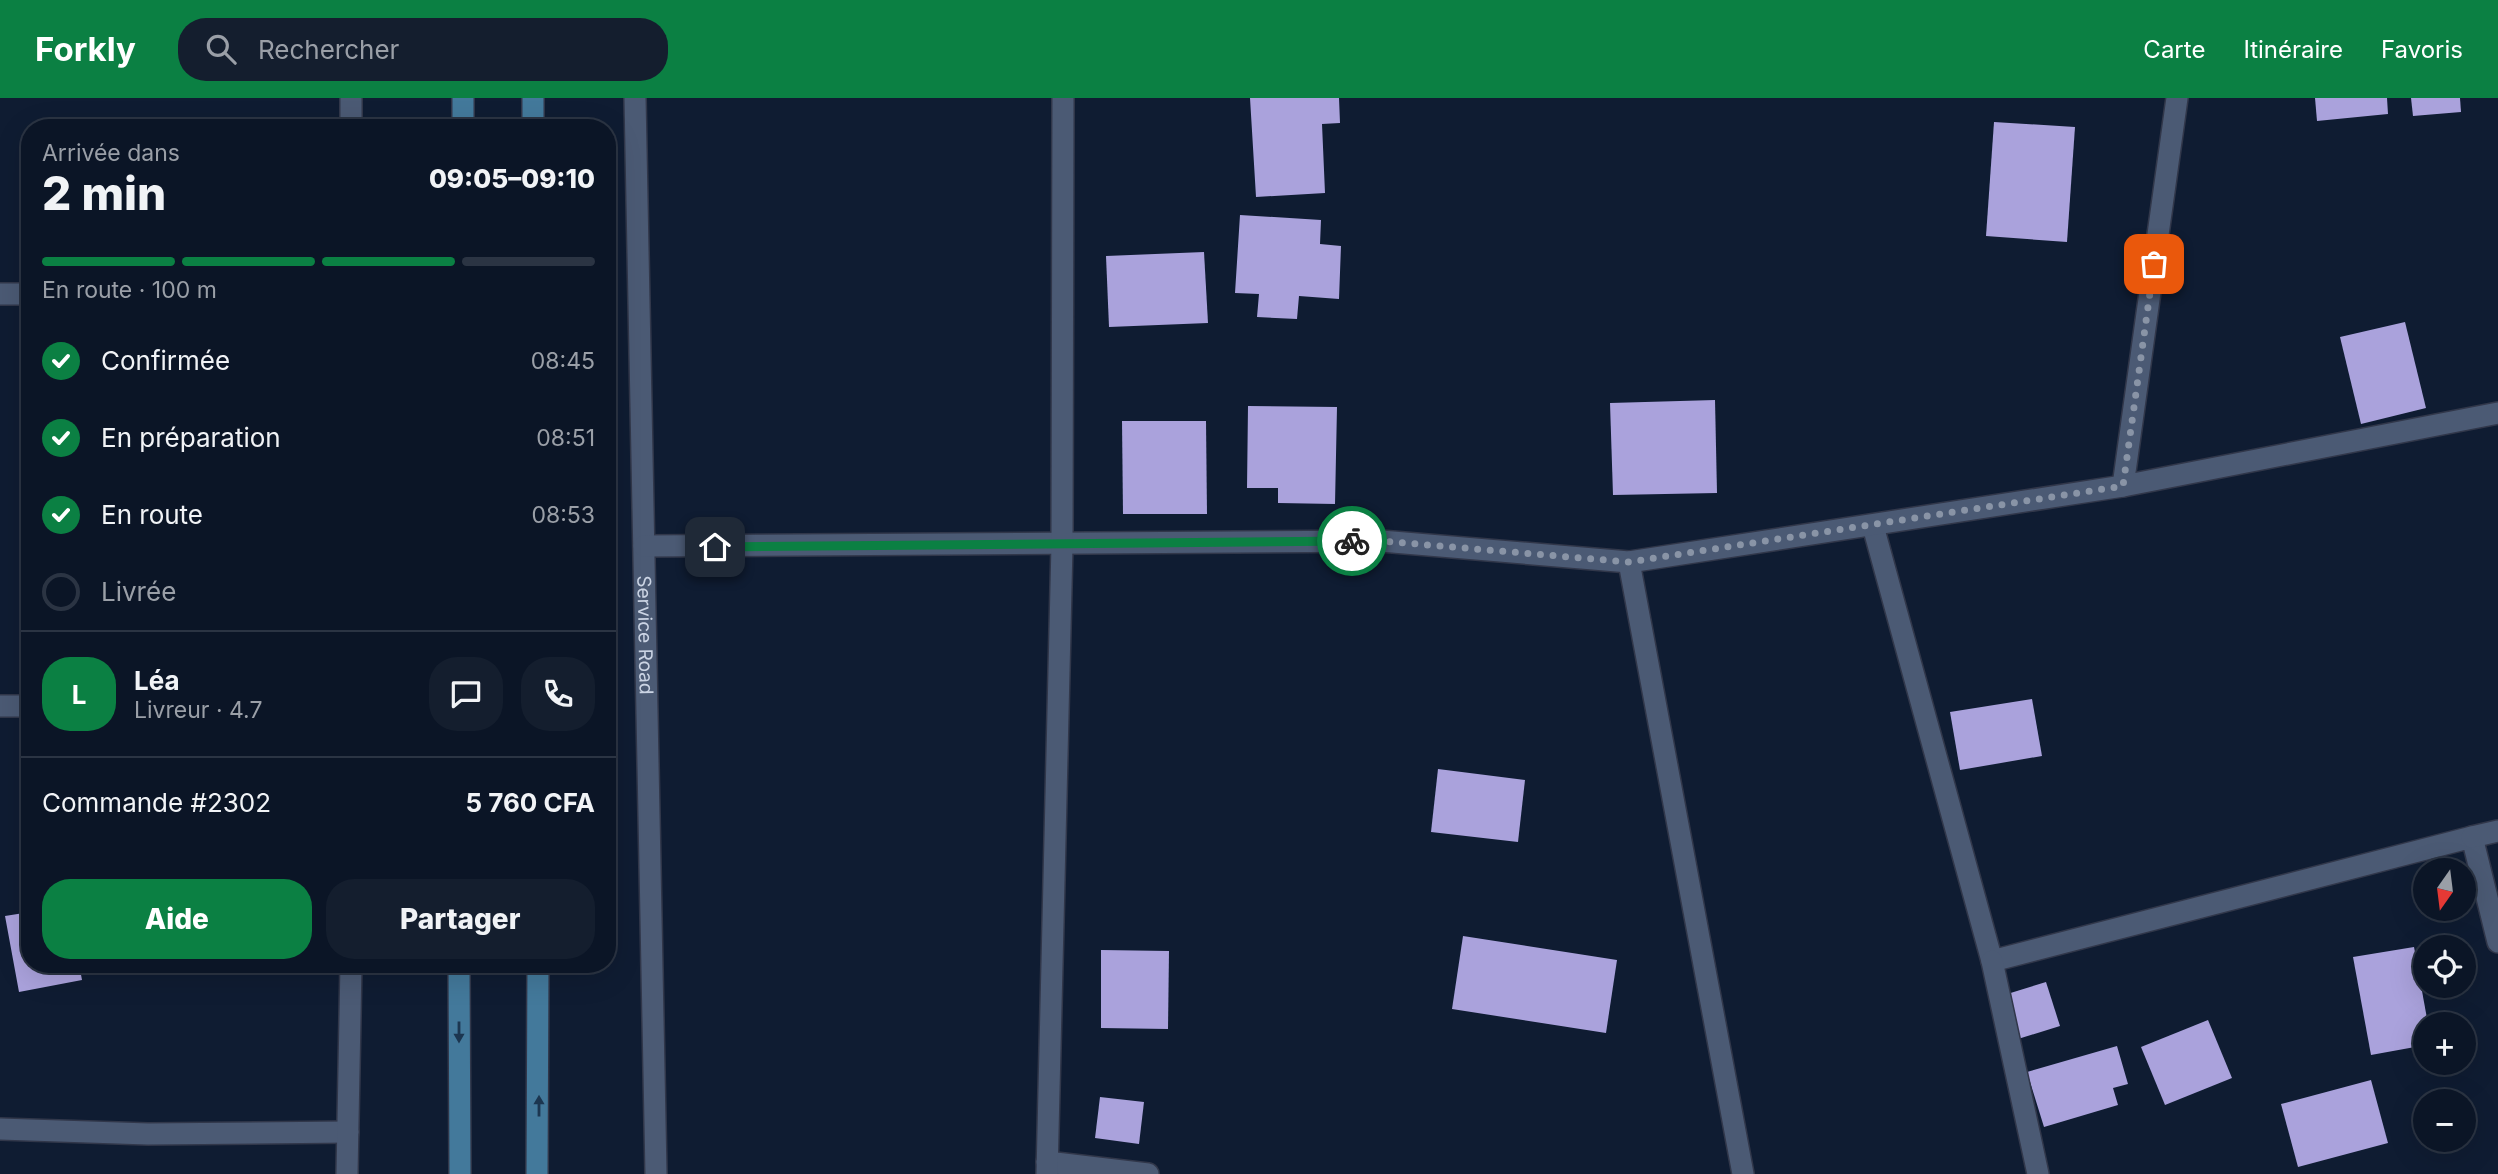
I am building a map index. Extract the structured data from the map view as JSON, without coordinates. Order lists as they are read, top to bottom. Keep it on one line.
{"streets":{"street":["Service Road"]},"north":"bottom","page":{"header":"Forkly","search":"Rechercher","nav":["Carte","Itinéraire","Favoris"],"heading":["2 min","Arrivée dans","09:05–09:10"],"panel":["Léa","Livreur · 4.7","Commande #2302","5 760 CFA"],"bar":"En route · 100 m","list":[["Confirmée","08:45"],["En préparation","08:51"],["En route","08:53"],"Livrée"],"round":"L","map_buttons":["+","−"],"buttons":["Aide","Partager"]}}
